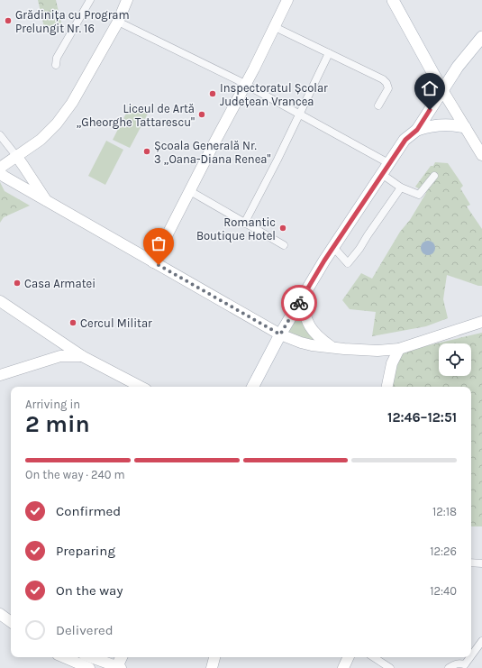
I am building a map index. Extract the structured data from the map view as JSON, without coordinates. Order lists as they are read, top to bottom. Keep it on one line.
{"places":["Grădinița cu Program Prelungit Nr. 16","Inspectoratul Școlar Județean Vrancea","Liceul de Artă „Gheorghe Tattarescu\"","Școala Generală Nr. 3 „Oana-Diana Renea\"","Romantic Boutique Hotel","Casa Armatei","Cercul Militar"],"page":{"heading":["2 min","Arriving in","12:46–12:51"],"bar":"On the way · 240 m","list":[["Confirmed","12:18"],["Preparing","12:26"],["On the way","12:40"],"Delivered"]}}
